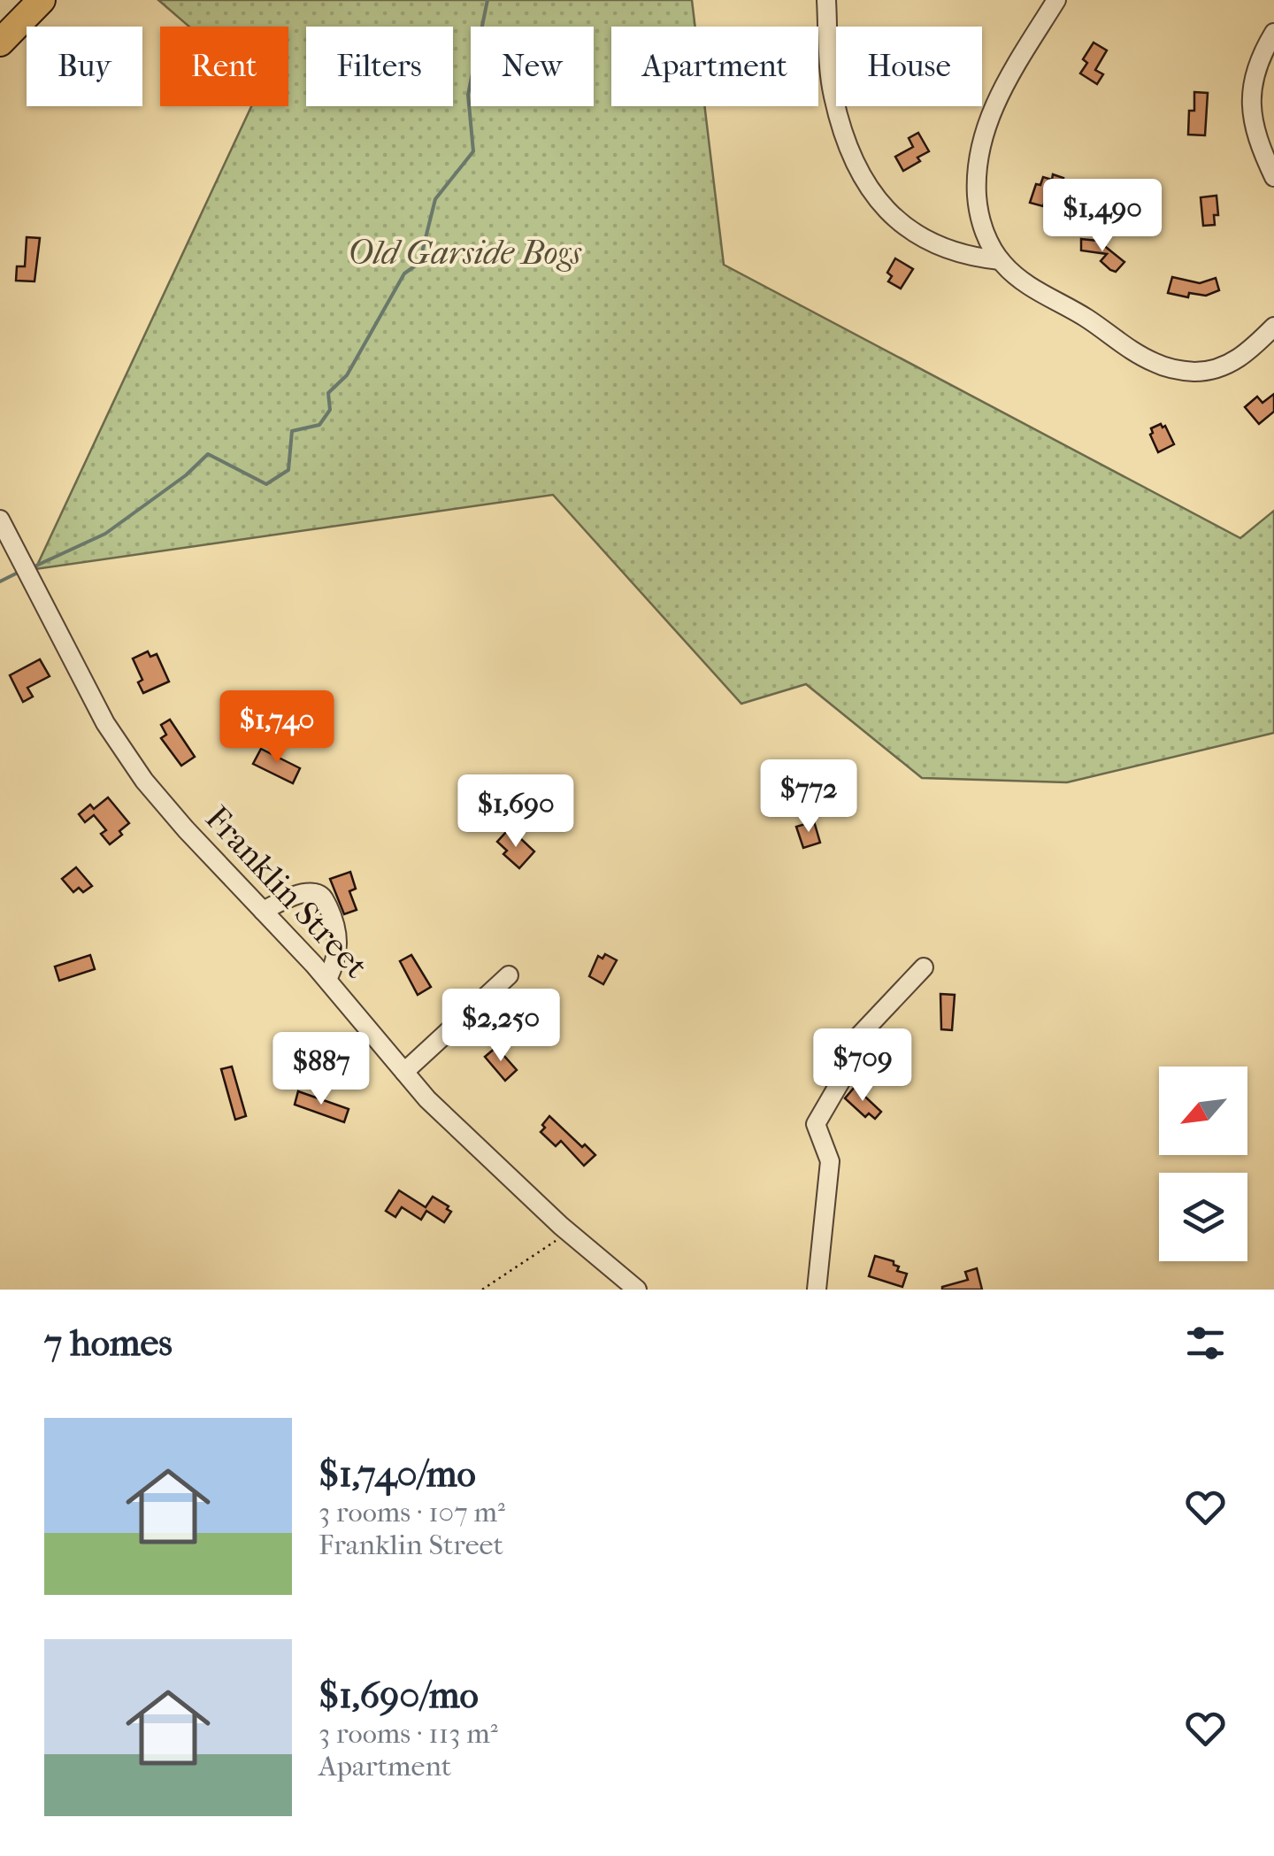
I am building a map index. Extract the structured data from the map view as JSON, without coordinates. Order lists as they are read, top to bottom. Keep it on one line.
{"streets":{"street":["Franklin Street"]},"parks":["Old Garside Bogs"],"north":"bottom left","page":{"chip":["Buy","Rent","Filters","New","Apartment","House"],"price":["$1,490","$1,740","$772","$1,690","$2,250","$709","$887"],"heading":"7 homes","list":[{"name":"$1,740/mo","note":"3 rooms · 107 m² · Franklin Street"},{"name":"$1,690/mo","note":"3 rooms · 113 m² · Apartment"}]}}
